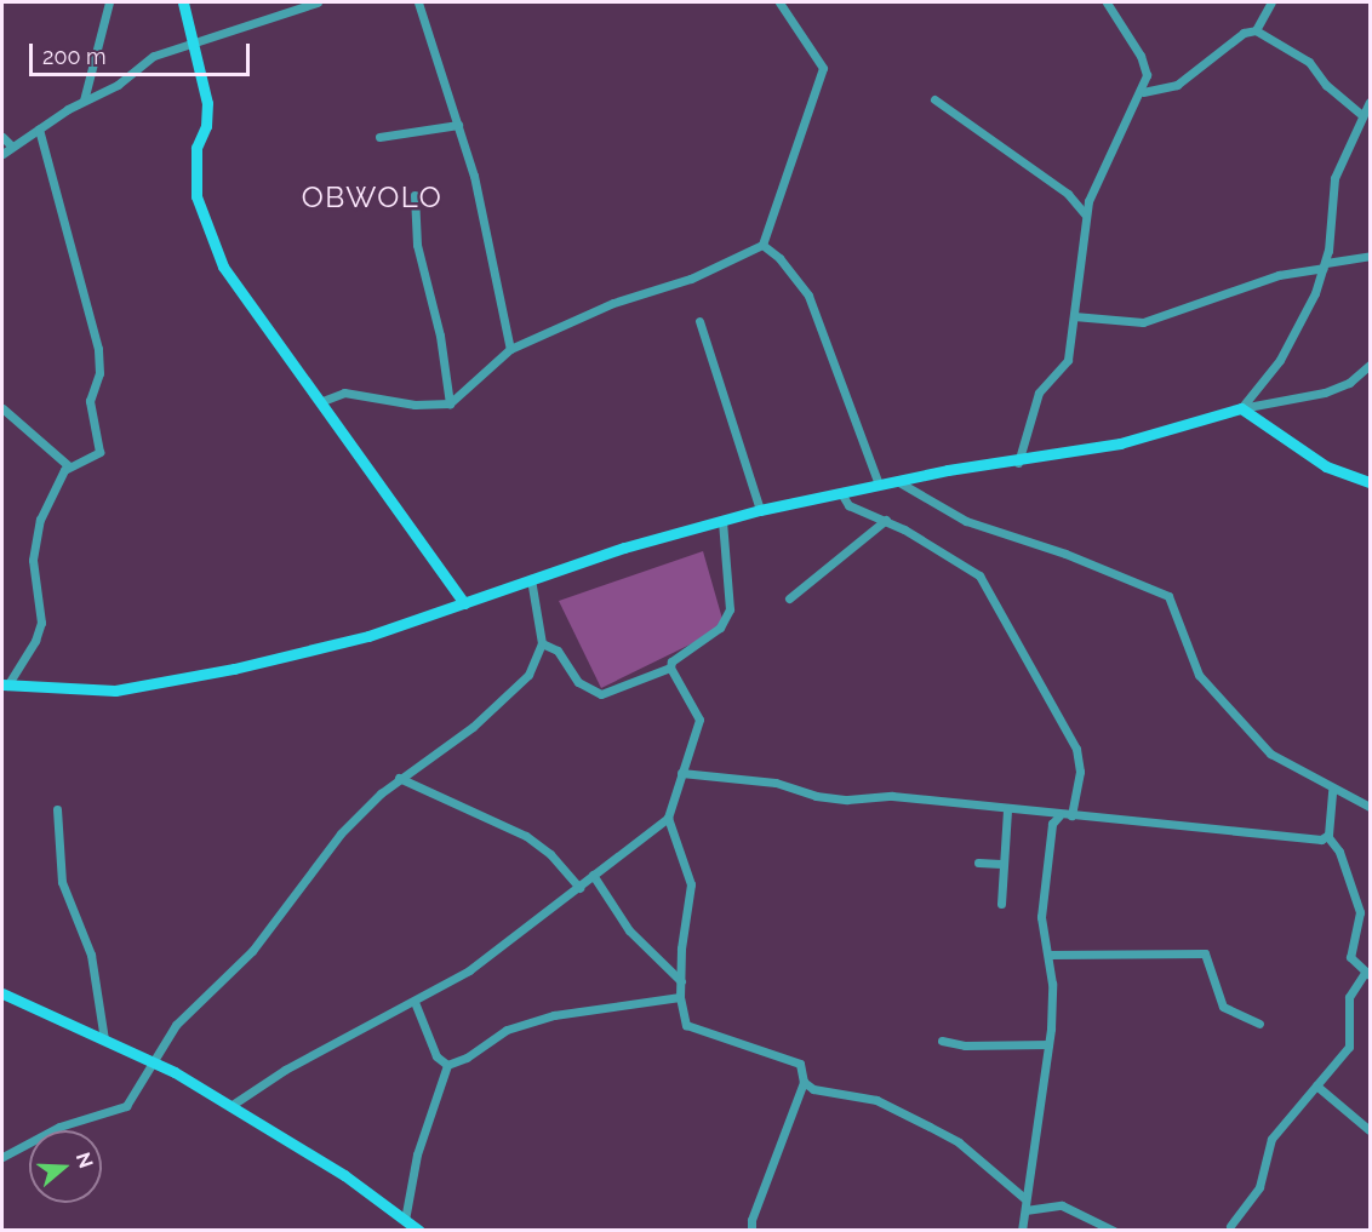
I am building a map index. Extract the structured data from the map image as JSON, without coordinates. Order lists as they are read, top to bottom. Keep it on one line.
{"districts":["OBWOLO"],"scale_bar":"200 m","north":"right"}
